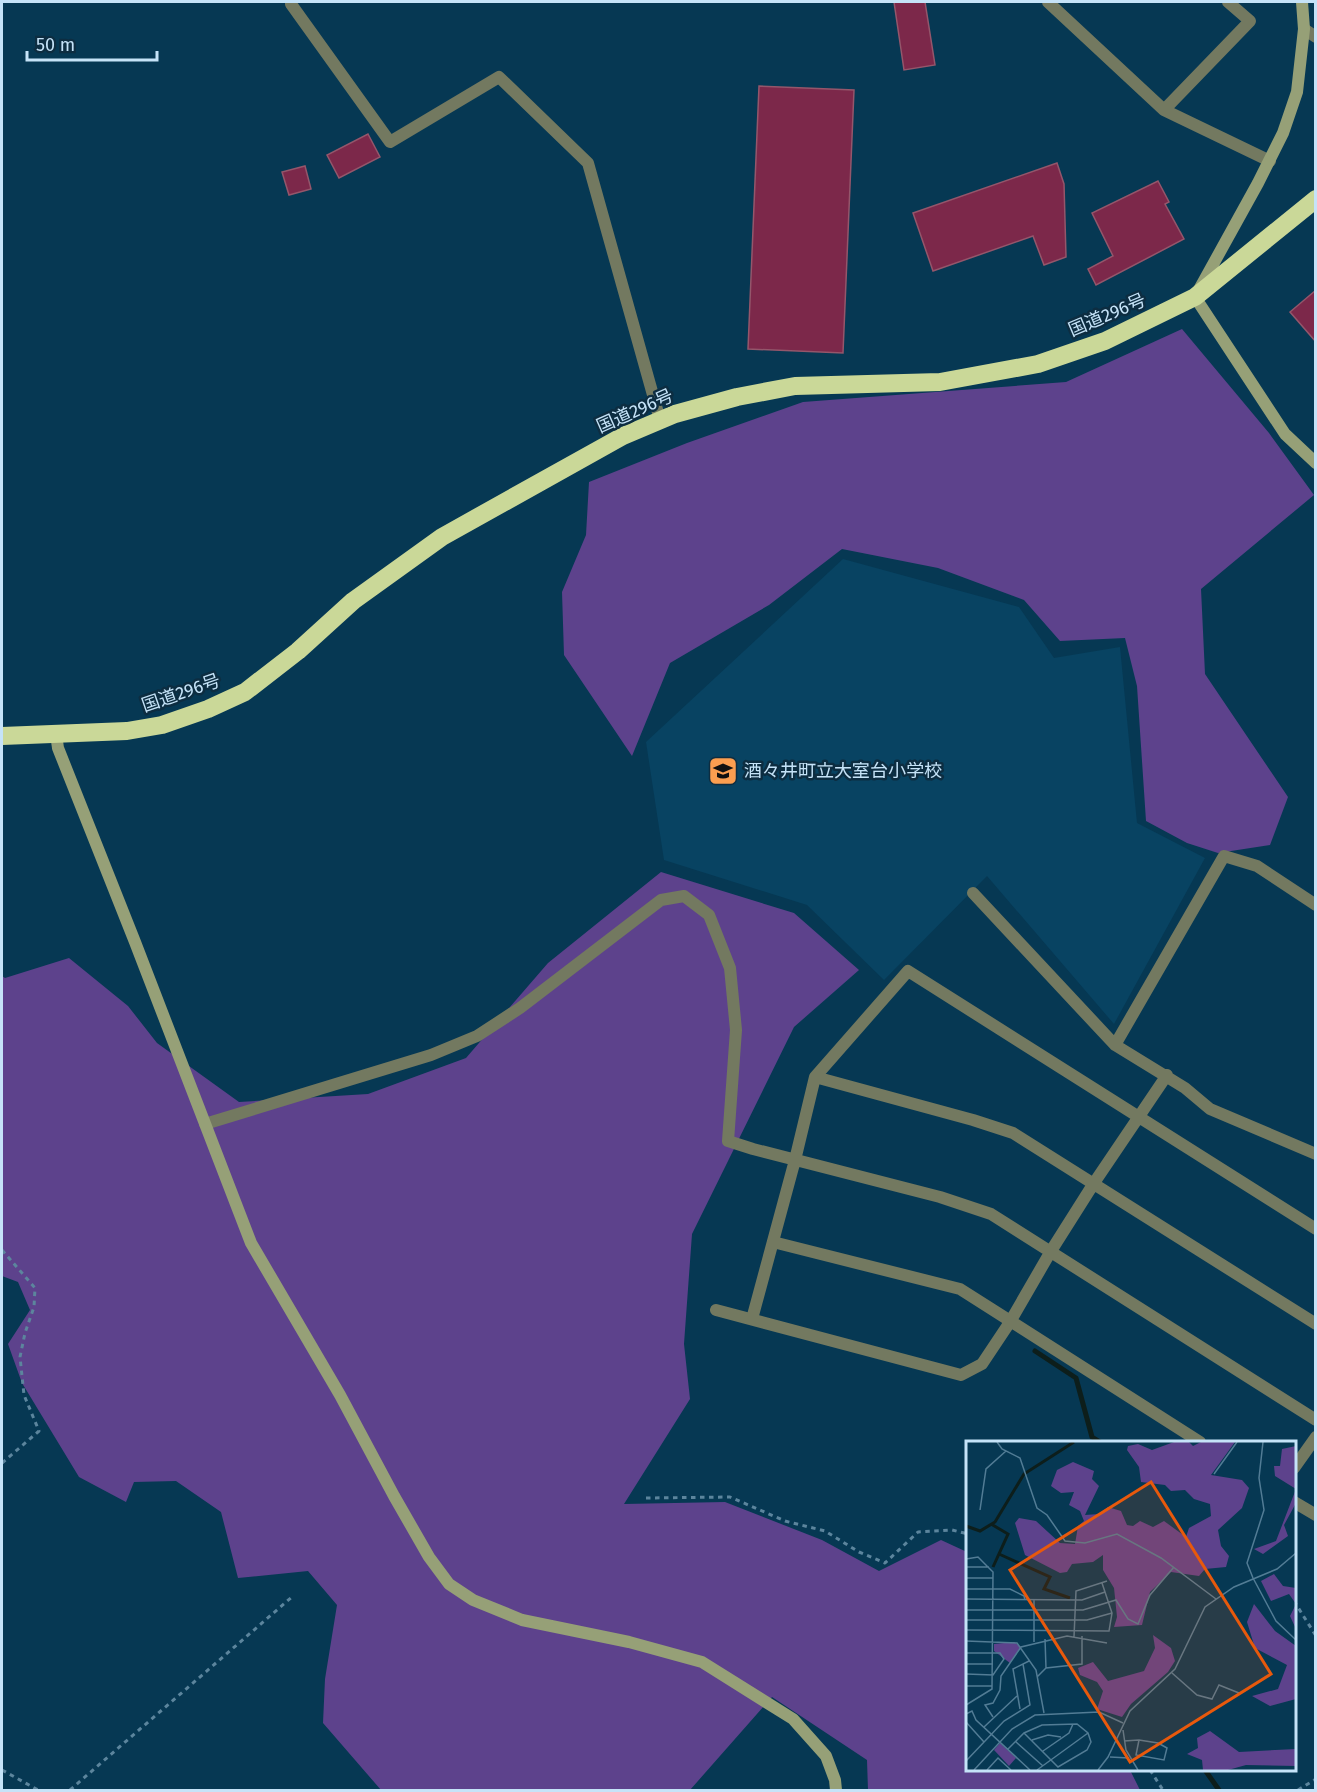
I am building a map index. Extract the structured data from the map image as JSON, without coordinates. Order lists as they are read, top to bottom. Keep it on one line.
{"streets":{"highway":["国道296号"]},"places":{"school or university":["酒々井町立大室台小学校"]},"scale_bar":"50 m"}
